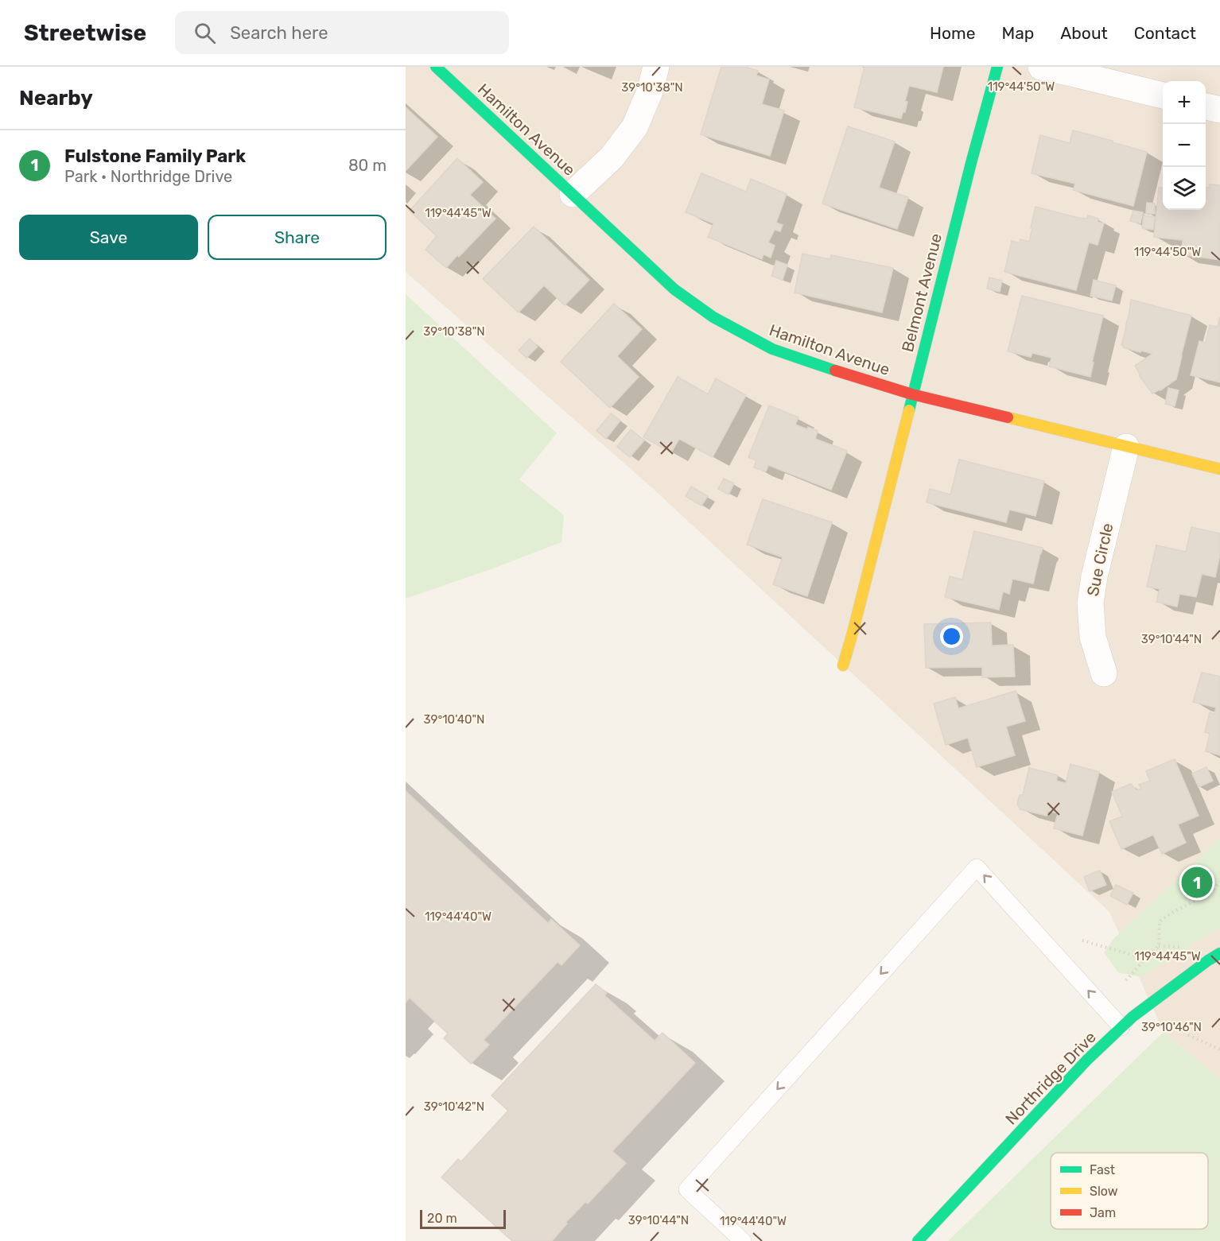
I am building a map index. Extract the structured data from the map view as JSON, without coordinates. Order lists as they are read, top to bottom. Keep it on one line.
{"streets":{"street":["Hamilton Avenue","Belmont Avenue","Sue Circle","Northridge Drive"]},"crossings":[["Hamilton Avenue","Belmont Avenue"],["Hamilton Avenue","Sue Circle"]],"legend":["Fast","Slow","Jam"],"scale_bar":"20 m","page":{"header":"Streetwise","search":"Search here","nav":["Home","Map","About","Contact"],"heading":"Nearby","map_buttons":["+","−"],"list":[{"mark":"1","name":"Fulstone Family Park","note":"Park · Northridge Drive","value":"80 m"}],"buttons":["Save","Share"],"pins":"1","scale":"20 m"},"coordinates":["119°44'50\"W","39°10'38\"N","119°44'45\"W","39°10'44\"N","39°10'40\"N","119°44'40\"W","39°10'46\"N","39°10'42\"N"]}
